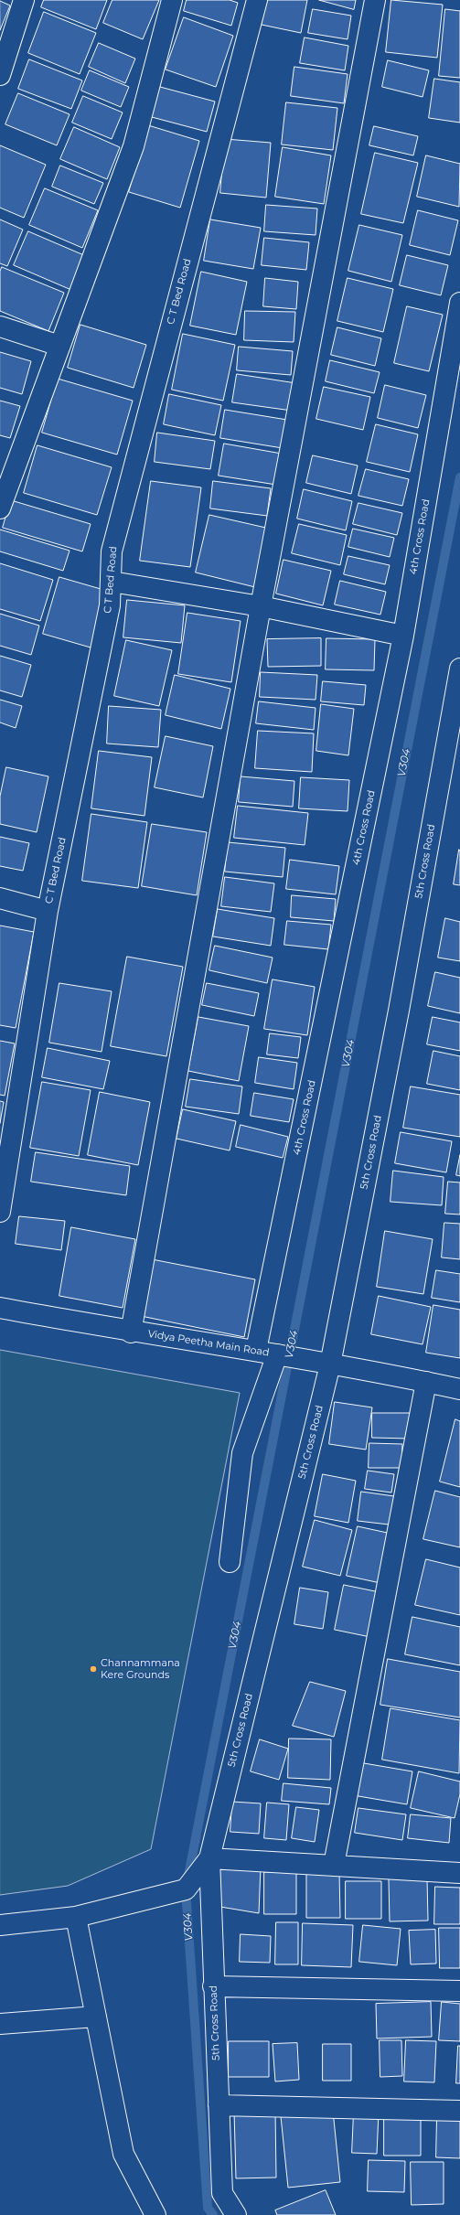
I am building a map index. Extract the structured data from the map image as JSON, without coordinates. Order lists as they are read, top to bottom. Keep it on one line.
{"streets":{"street":["C T Bed Road","4th Cross Road","5th Cross Road","Vidya Peetha Main Road"]},"crossings":[["4th Cross Road","Vidya Peetha Main Road"],["5th Cross Road","Vidya Peetha Main Road"]],"water":["V304"],"places":["Channammana Kere Grounds"]}
